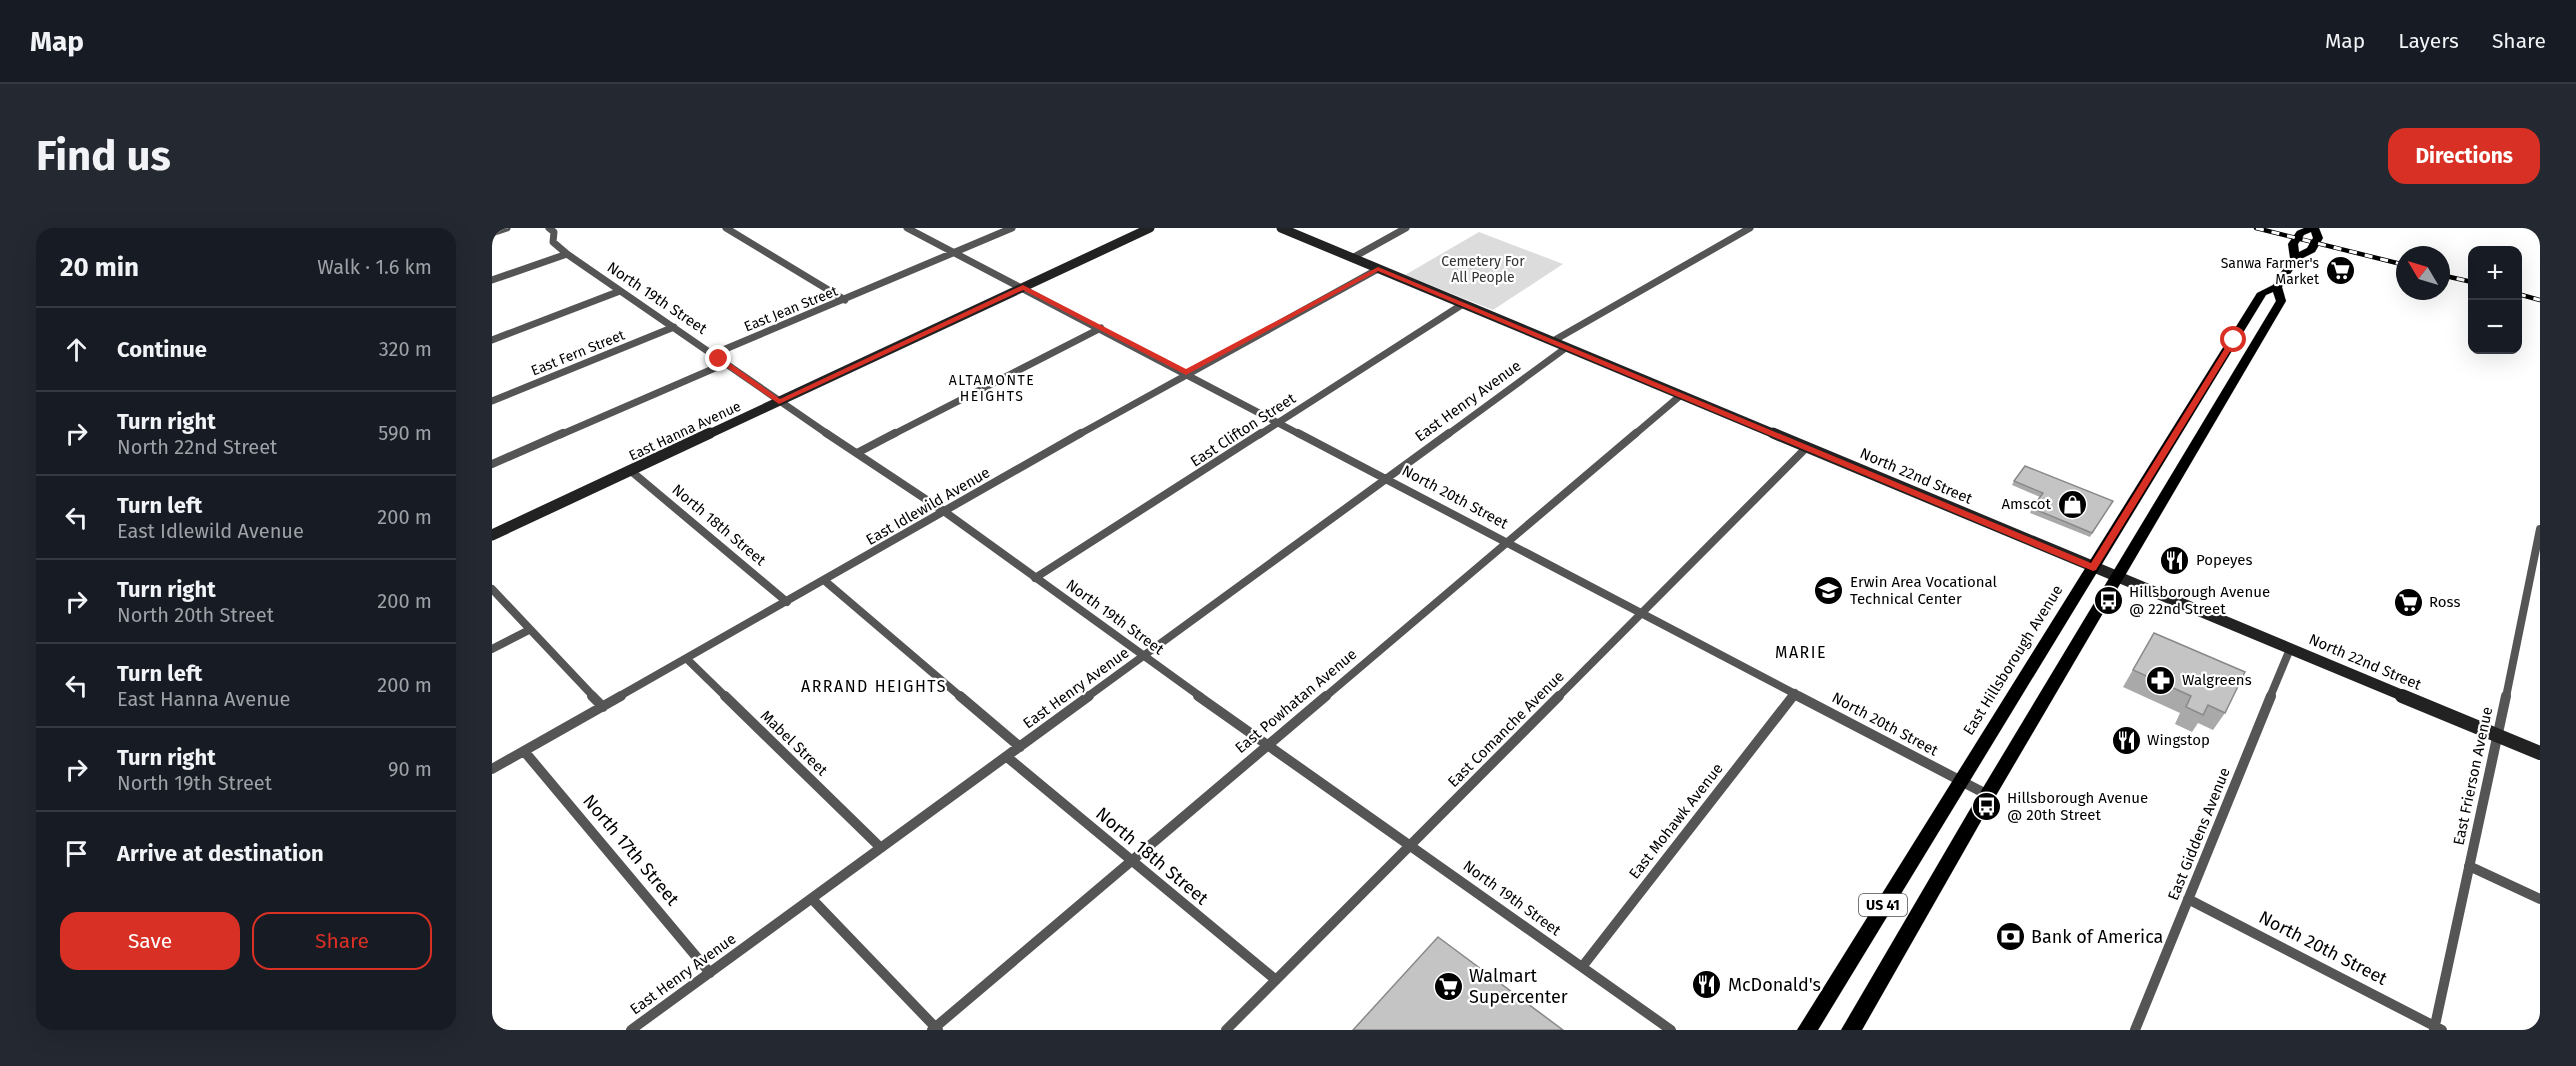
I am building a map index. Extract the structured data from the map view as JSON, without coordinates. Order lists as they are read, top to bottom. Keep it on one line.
{"streets":{"main road":["East Hillsborough Avenue","US 41"],"street":["North 19th Street","East Jean Street","East Fern Street","East Henry Avenue","East Clifton Street","East Hanna Avenue","North 22nd Street","North 20th Street","East Idlewild Avenue","North 18th Street","East Powhatan Avenue","East Comanche Avenue","Mabel Street","East Frierson Avenue","East Mohawk Avenue","East Giddens Avenue","North 17th Street"]},"crossings":[["North 19th Street","East Jean Street"],["North 19th Street","East Fern Street"],["North 19th Street","East Henry Avenue"],["North 19th Street","East Clifton Street"],["North 19th Street","East Hanna Avenue"],["North 19th Street","East Idlewild Avenue"],["North 19th Street","East Powhatan Avenue"],["North 19th Street","East Comanche Avenue"],["North 19th Street","East Mohawk Avenue"],["East Jean Street","North 20th Street"],["East Henry Avenue","North 22nd Street"],["East Henry Avenue","North 20th Street"],["East Henry Avenue","North 18th Street"],["East Henry Avenue","Mabel Street"],["East Henry Avenue","North 17th Street"],["East Clifton Street","North 22nd Street"],["East Clifton Street","North 20th Street"],["East Hanna Avenue","North 20th Street"],["East Hanna Avenue","North 18th Street"],["North 22nd Street","East Idlewild Avenue"],["North 22nd Street","East Hillsborough Avenue"],["North 22nd Street","East Powhatan Avenue"],["North 22nd Street","East Comanche Avenue"],["North 22nd Street","East Frierson Avenue"],["North 22nd Street","East Giddens Avenue"],["North 20th Street","East Idlewild Avenue"],["North 20th Street","East Hillsborough Avenue"],["North 20th Street","East Powhatan Avenue"],["North 20th Street","East Comanche Avenue"],["North 20th Street","East Frierson Avenue"],["North 20th Street","East Mohawk Avenue"],["North 20th Street","East Giddens Avenue"],["East Idlewild Avenue","North 18th Street"],["East Idlewild Avenue","Mabel Street"],["East Idlewild Avenue","North 17th Street"],["North 18th Street","East Powhatan Avenue"],["North 18th Street","East Comanche Avenue"]],"districts":["ALTAMONTE HEIGHTS","MARIE","ARRAND HEIGHTS"],"parks":["Cemetery For All People"],"places":{"supermarket":["Sanwa Farmer's Market","Ross","Walmart Supercenter"],"shop":["Amscot"],"restaurant":["Popeyes","Wingstop","McDonald's"],"school or university":["Erwin Area Vocational Technical Center"],"bus stop":["Hillsborough Avenue @ 22nd Street","Hillsborough Avenue @ 20th Street"],"pharmacy":["Walgreens"],"bank":["Bank of America"]},"north":"top left","page":{"header":"Map","nav":["Map","Layers","Share"],"buttons":["Directions",["Save","Share"]],"title":"Find us","heading":["20 min","Walk · 1.6 km"],"map_buttons":["+","−"],"list":[["Continue","320 m"],["Turn right","North 22nd Street","590 m"],["Turn left","East Idlewild Avenue","200 m"],["Turn right","North 20th Street","200 m"],["Turn left","East Hanna Avenue","200 m"],["Turn right","North 19th Street","90 m"],"Arrive at destination"]}}
